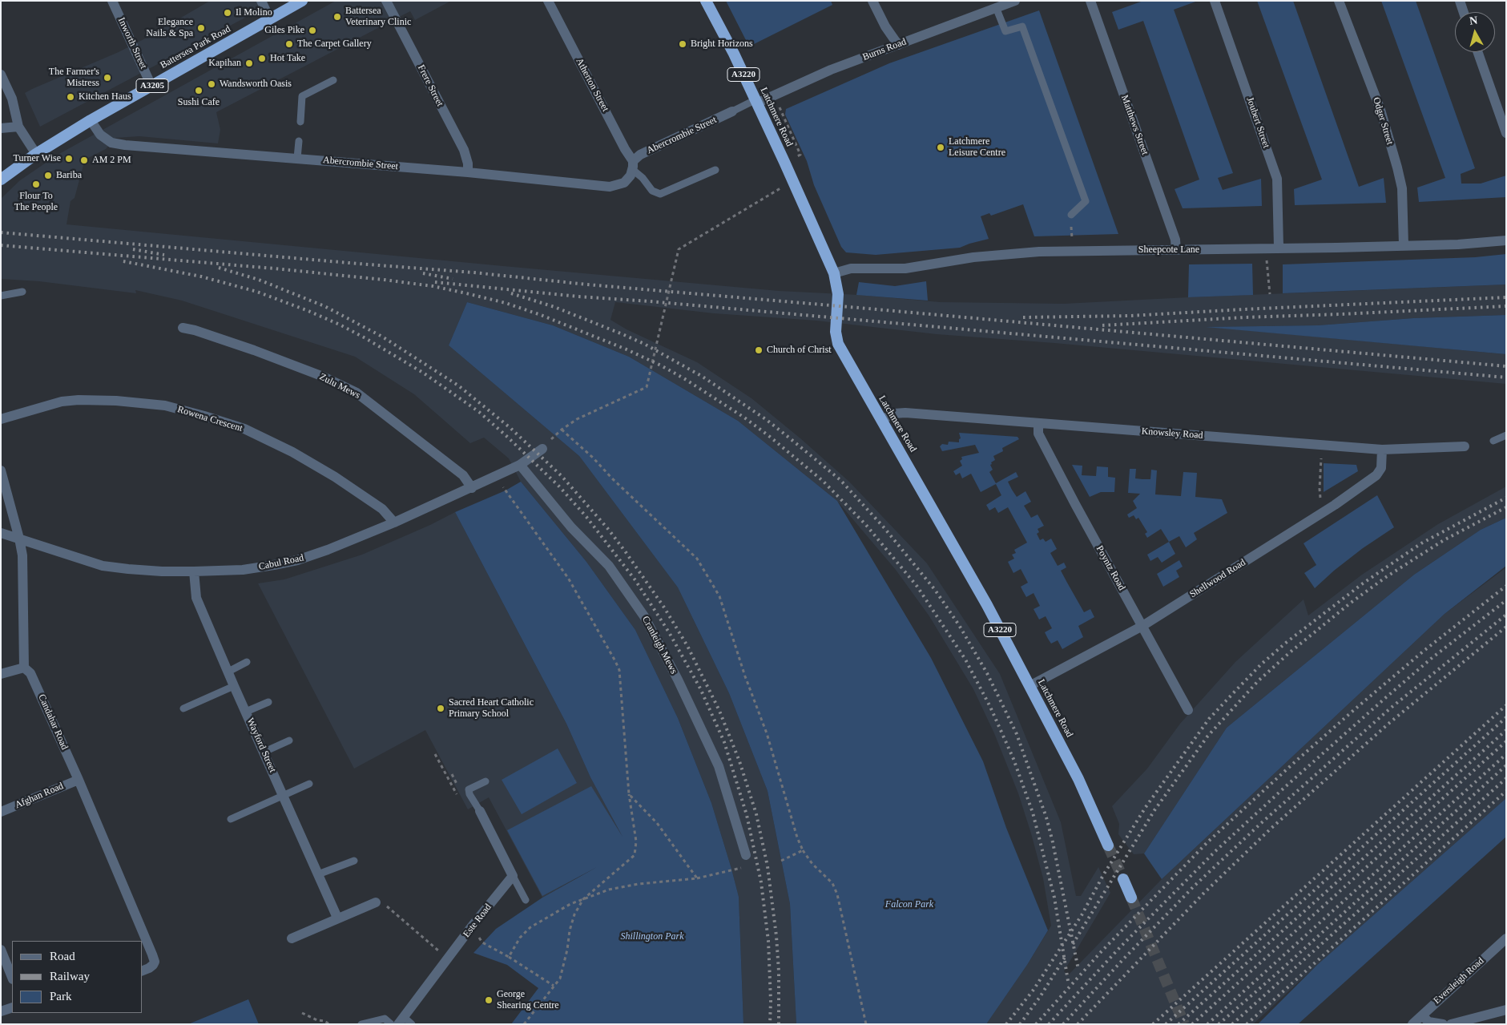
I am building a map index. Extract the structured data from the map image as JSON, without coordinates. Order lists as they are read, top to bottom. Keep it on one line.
{"streets":{"highway":["Battersea Park Road","A3220","A3205","Latchmere Road"],"street":["Inworth Street","Burns Road","Atherton Street","Frere Street","Odger Street","Joubert Street","Matthews Street","Abercrombie Street","Sheepcote Lane","Zulu Mews","Rowena Crescent","Knowsley Road","Cabul Road","Poyntz Road","Shellwood Road","Cranleigh Mews","Candahar Road","Wayford Street","Afghan Road","Este Road","Eversleigh Road"]},"crossings":[["Inworth Street","Battersea Park Road"],["Battersea Park Road","Abercrombie Street"],["Burns Road","Latchmere Road"],["Atherton Street","Abercrombie Street"],["Frere Street","Abercrombie Street"],["Latchmere Road","Sheepcote Lane"],["Latchmere Road","Knowsley Road"],["Latchmere Road","Shellwood Road"],["Odger Street","Sheepcote Lane"],["Joubert Street","Sheepcote Lane"],["Matthews Street","Sheepcote Lane"],["Zulu Mews","Cabul Road"],["Rowena Crescent","Cabul Road"],["Knowsley Road","Poyntz Road"],["Knowsley Road","Shellwood Road"],["Cabul Road","Cranleigh Mews"],["Cabul Road","Wayford Street"],["Poyntz Road","Shellwood Road"],["Candahar Road","Afghan Road"]],"parks":["Falcon Park","Shillington Park"],"places":["Il Molino","Battersea Veterinary Clinic","Elegance Nails & Spa","Giles Pike","The Carpet Gallery","Bright Horizons","Hot Take","Kapihan","The Farmer's Mistress","Wandsworth Oasis","Sushi Cafe","Kitchen Haus","Latchmere Leisure Centre","Turner Wise","AM 2 PM","Bariba","Flour To The People","Church of Christ","Sacred Heart Catholic Primary School","George Shearing Centre"],"legend":["Road","Railway","Park"],"north":"top"}
